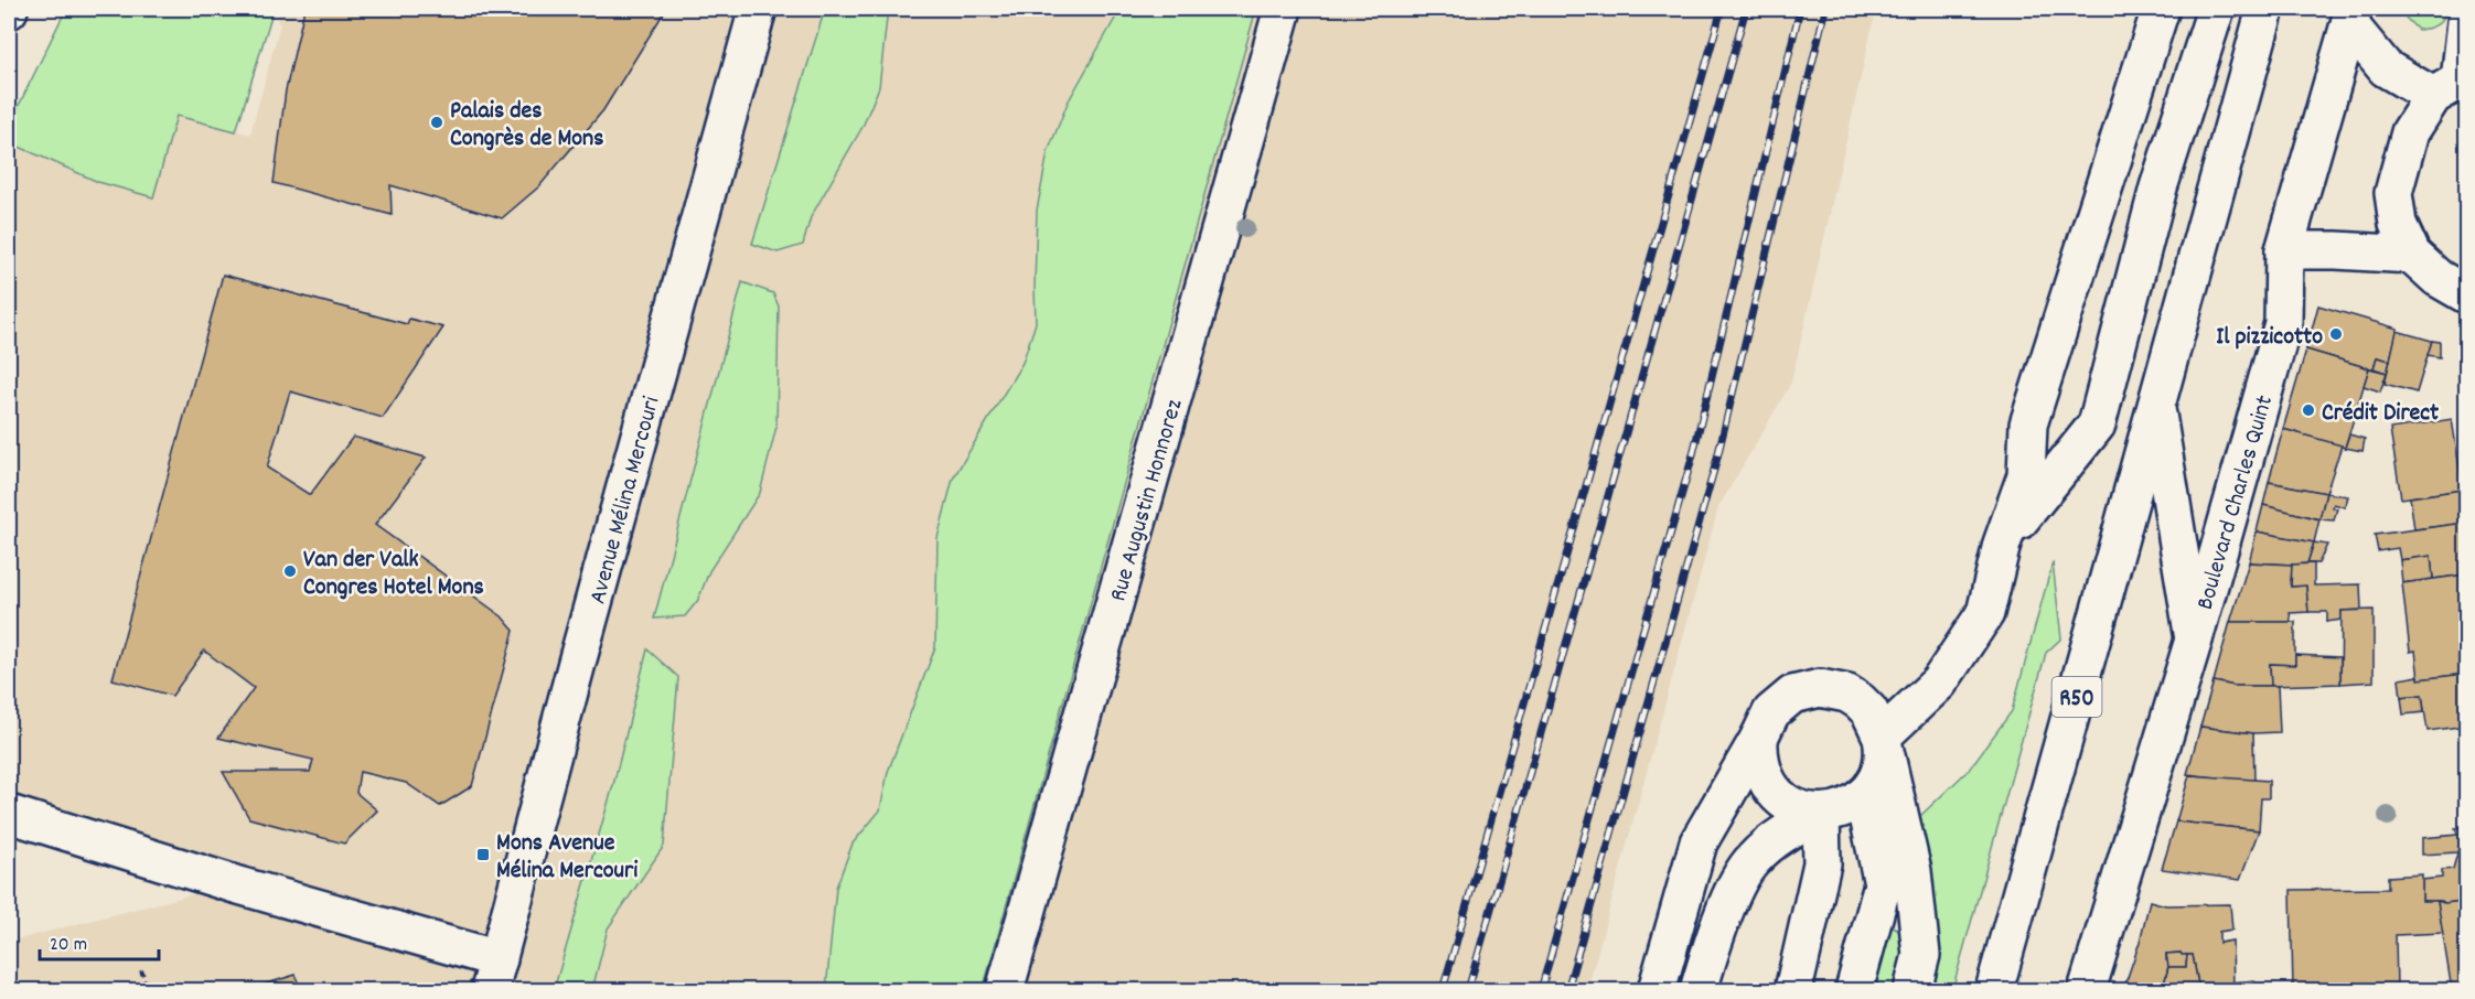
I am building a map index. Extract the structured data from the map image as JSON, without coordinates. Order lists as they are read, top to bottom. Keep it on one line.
{"streets":{"main road":["Avenue Mélina Mercouri","Rue Augustin Honnorez","Boulevard Charles Quint","R50"]},"places":{"other":["Palais des Congrès de Mons","Il pizzicotto","Crédit Direct","Van der Valk Congres Hotel Mons"],"transit":["Mons Avenue Mélina Mercouri"]},"scale_bar":"20 m"}
